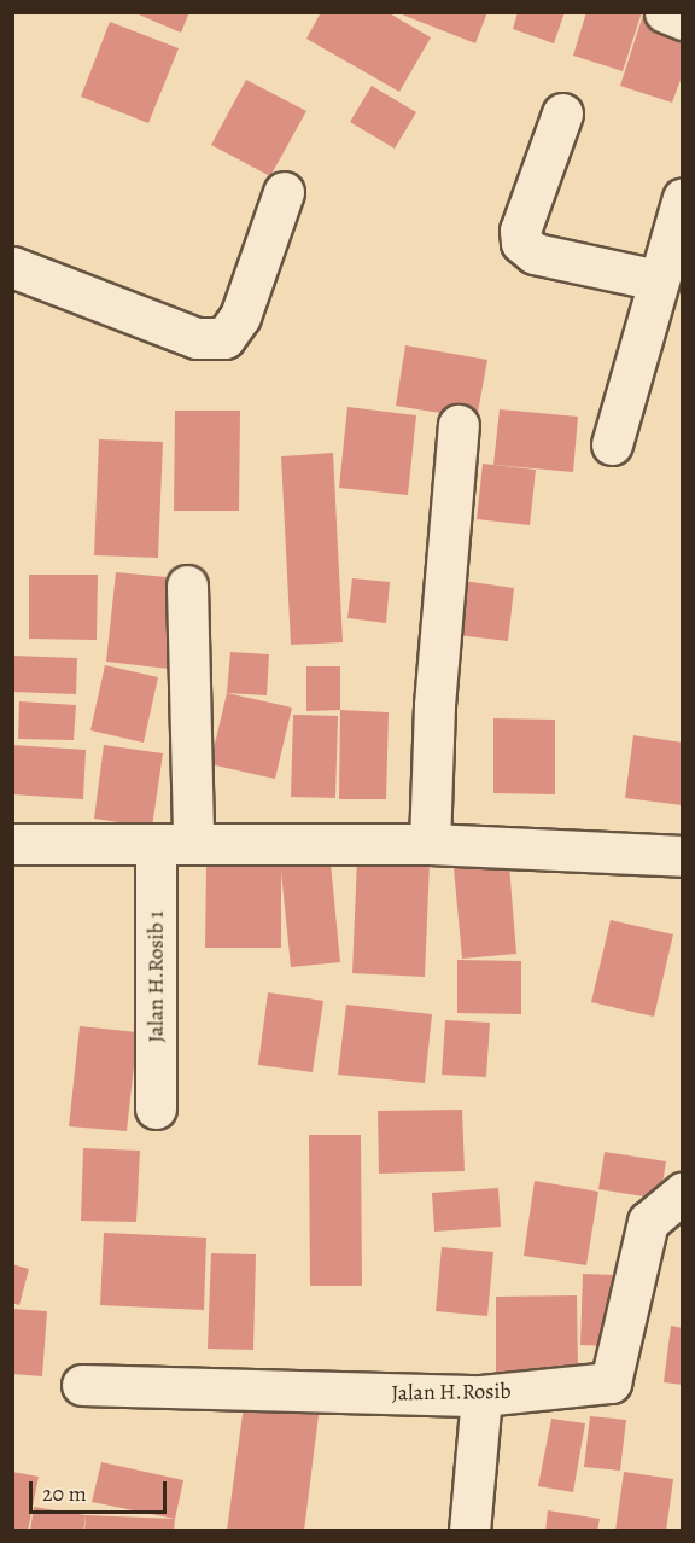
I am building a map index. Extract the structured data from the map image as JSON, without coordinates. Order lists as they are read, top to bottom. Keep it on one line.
{"streets":{"street":["Jalan H.Rosib 1","Jalan H.Rosib"]},"scale_bar":"20 m"}
